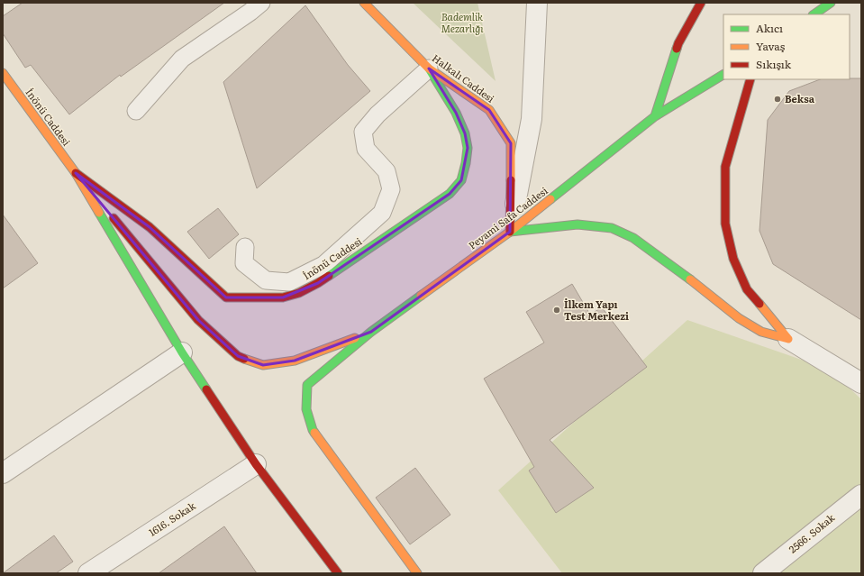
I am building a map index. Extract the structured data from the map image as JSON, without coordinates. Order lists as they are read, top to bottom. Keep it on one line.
{"streets":{"main road":["Halkalı Caddesi","İnönü Caddesi","Peyami Safa Caddesi"],"street":["1616. Sokak","2566. Sokak"]},"crossings":[["Halkalı Caddesi","İnönü Caddesi"],["Halkalı Caddesi","Peyami Safa Caddesi"],["İnönü Caddesi","1616. Sokak"]],"parks":["Bademlik Mezarlığı"],"places":["Beksa","İlkem Yapı Test Merkezi"],"legend":["Akıcı","Yavaş","Sıkışık"]}
